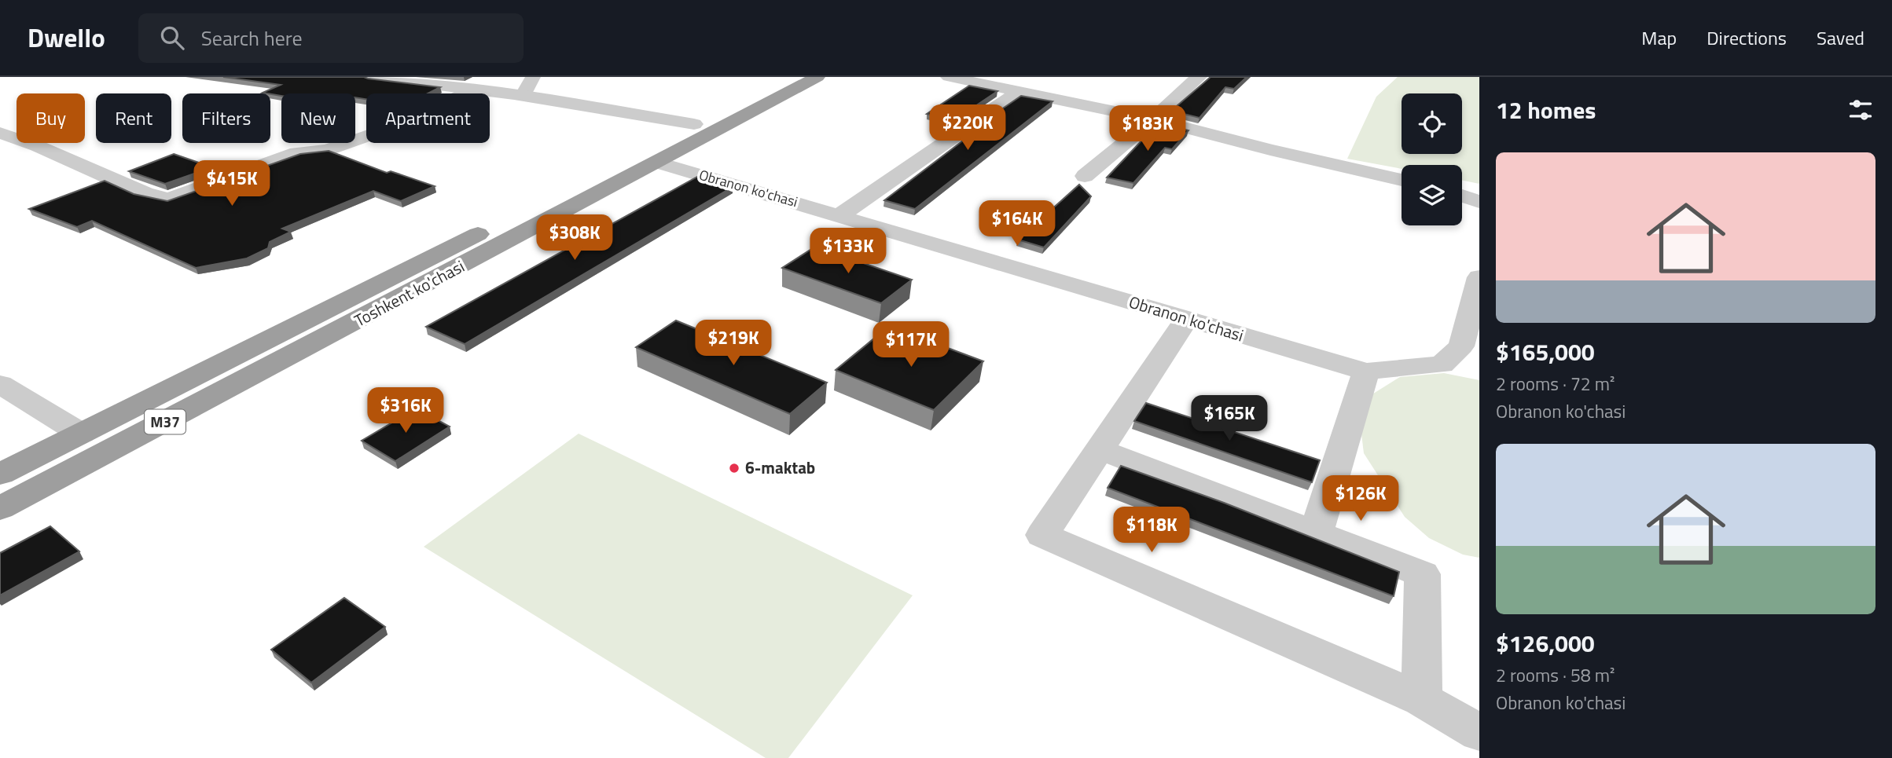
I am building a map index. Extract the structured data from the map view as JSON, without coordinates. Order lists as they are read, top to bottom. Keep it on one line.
{"streets":{"highway":["Toshkent ko'chasi","M37"],"street":["Obranon ko'chasi"]},"crossings":[["Obranon ko'chasi","Toshkent ko'chasi"]],"places":["6-maktab"],"page":{"header":"Dwello","search":"Search here","nav":["Map","Directions","Saved"],"heading":"12 homes","chip":["Buy","Rent","Filters","New","Apartment"],"price":["$220K","$183K","$415K","$164K","$308K","$133K","$219K","$117K","$316K","$165K","$126K","$118K"],"list":[{"name":"$165,000","note":"2 rooms · 72 m² · Obranon ko'chasi"},{"name":"$126,000","note":"2 rooms · 58 m² · Obranon ko'chasi"}]}}
